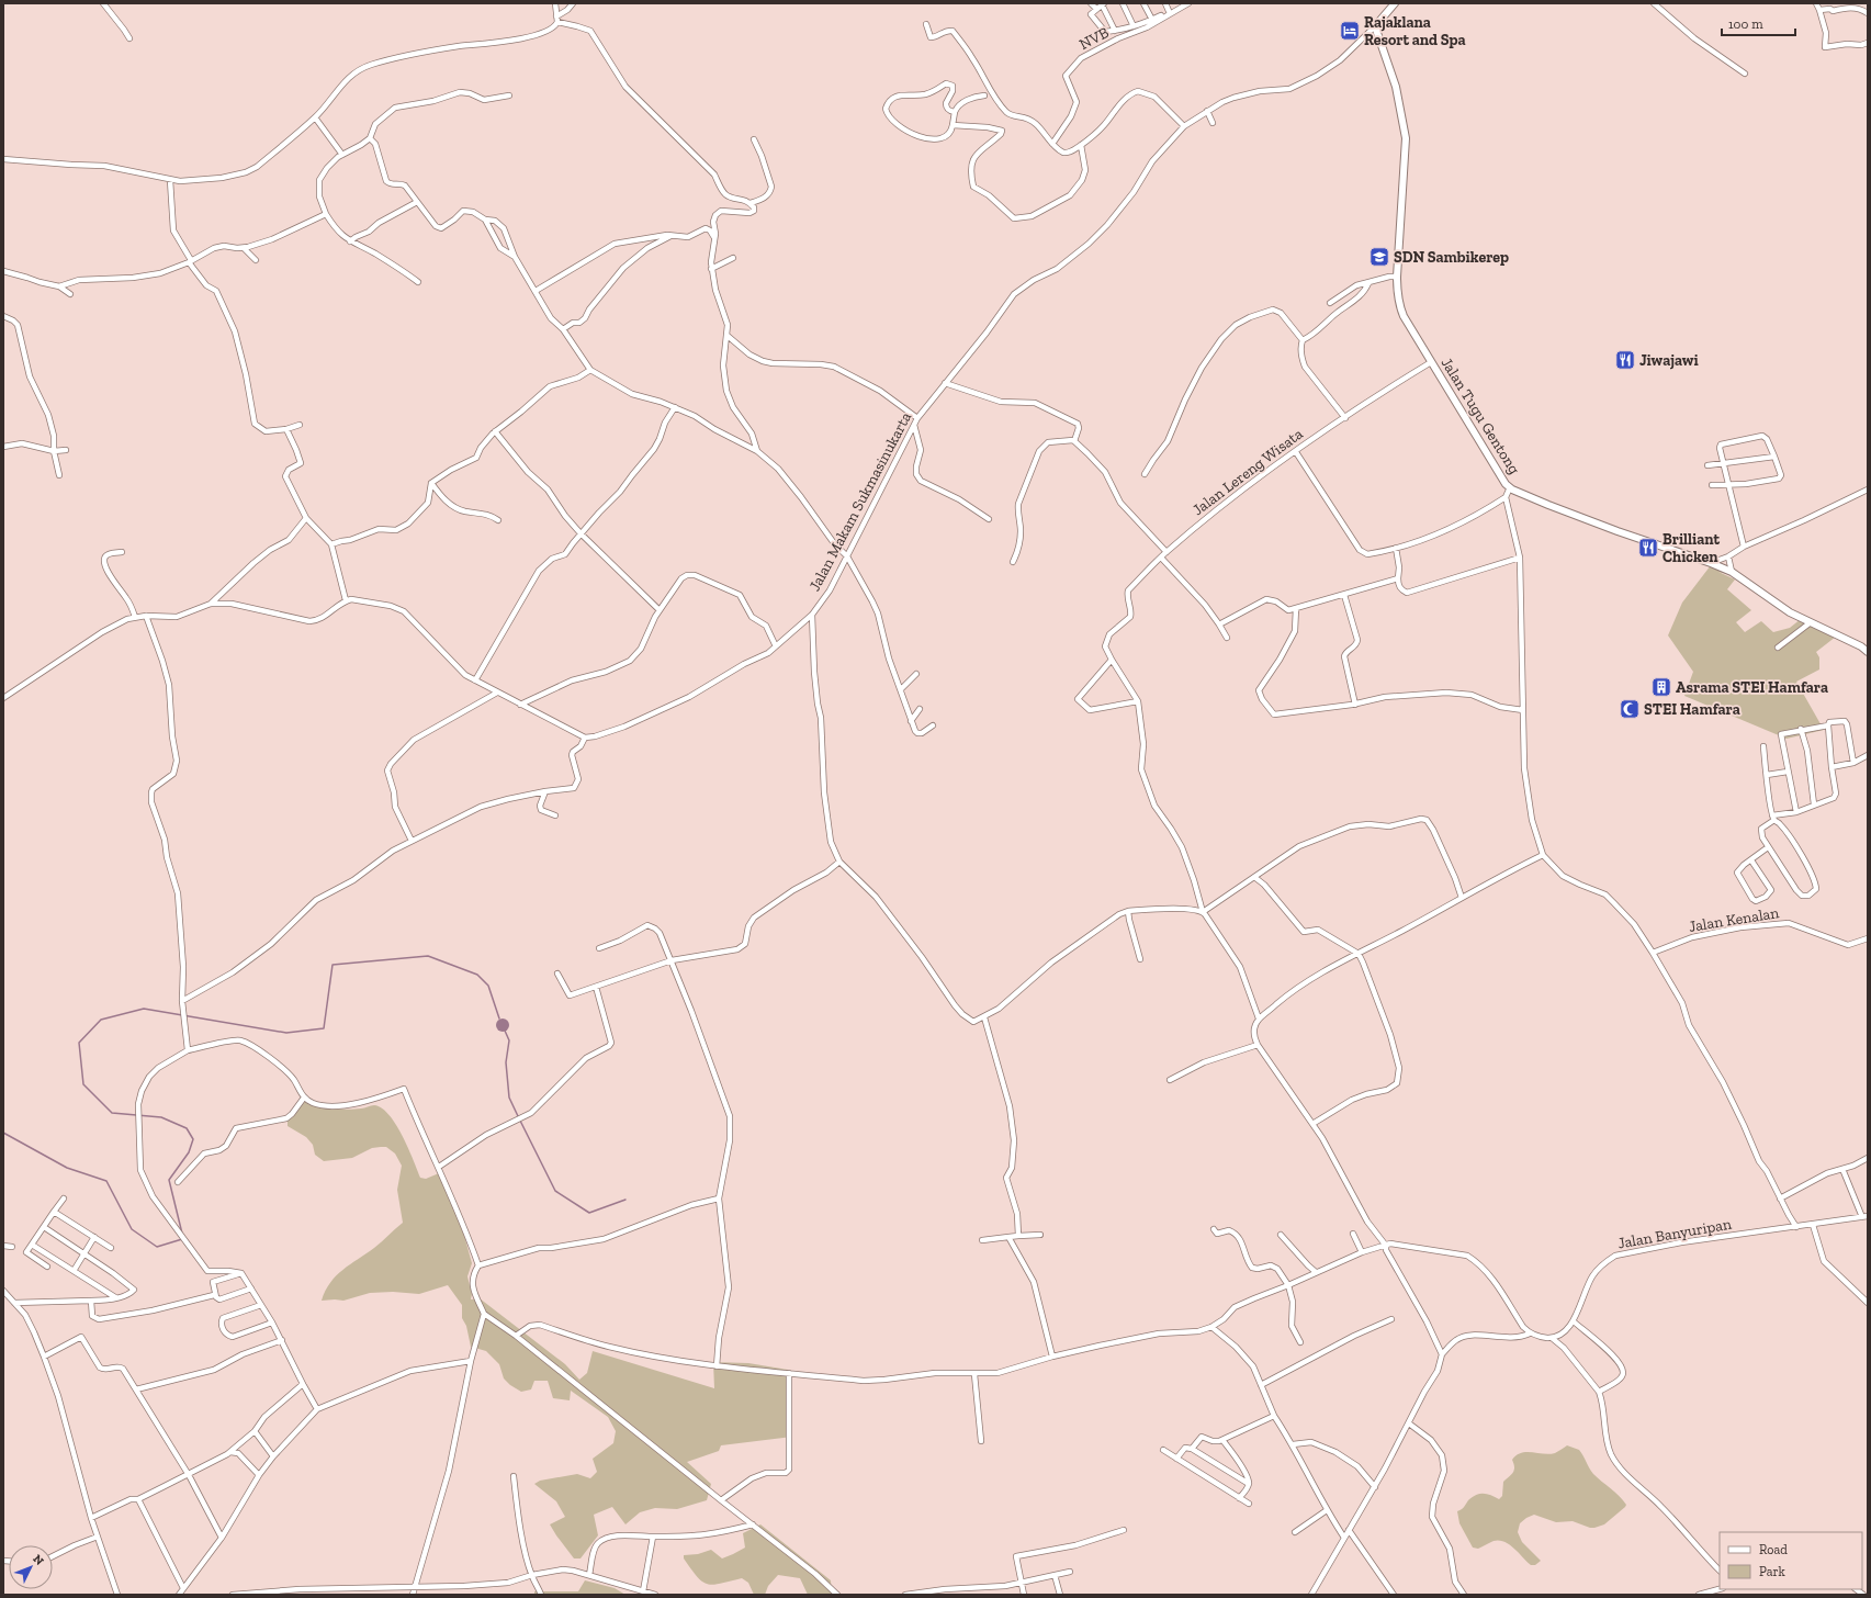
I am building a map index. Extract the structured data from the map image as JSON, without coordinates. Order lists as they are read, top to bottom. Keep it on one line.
{"streets":{"main road":["Jalan Tugu Gentong"],"street":["NVB","Jalan Lereng Wisata","Jalan Makam Sukmasinukarta","Jalan Kenalan","Jalan Banyuripan"]},"crossings":[["Jalan Tugu Gentong","Jalan Lereng Wisata"],["Jalan Tugu Gentong","Jalan Makam Sukmasinukarta"]],"places":{"hotel":["Rajaklana Resort and Spa"],"school or university":["SDN Sambikerep"],"restaurant":["Jiwajawi","Brilliant Chicken"],"building":["Asrama STEI Hamfara"],"mosque":["STEI Hamfara"]},"legend":["Road","Park"],"scale_bar":"100 m","north":"top right"}
